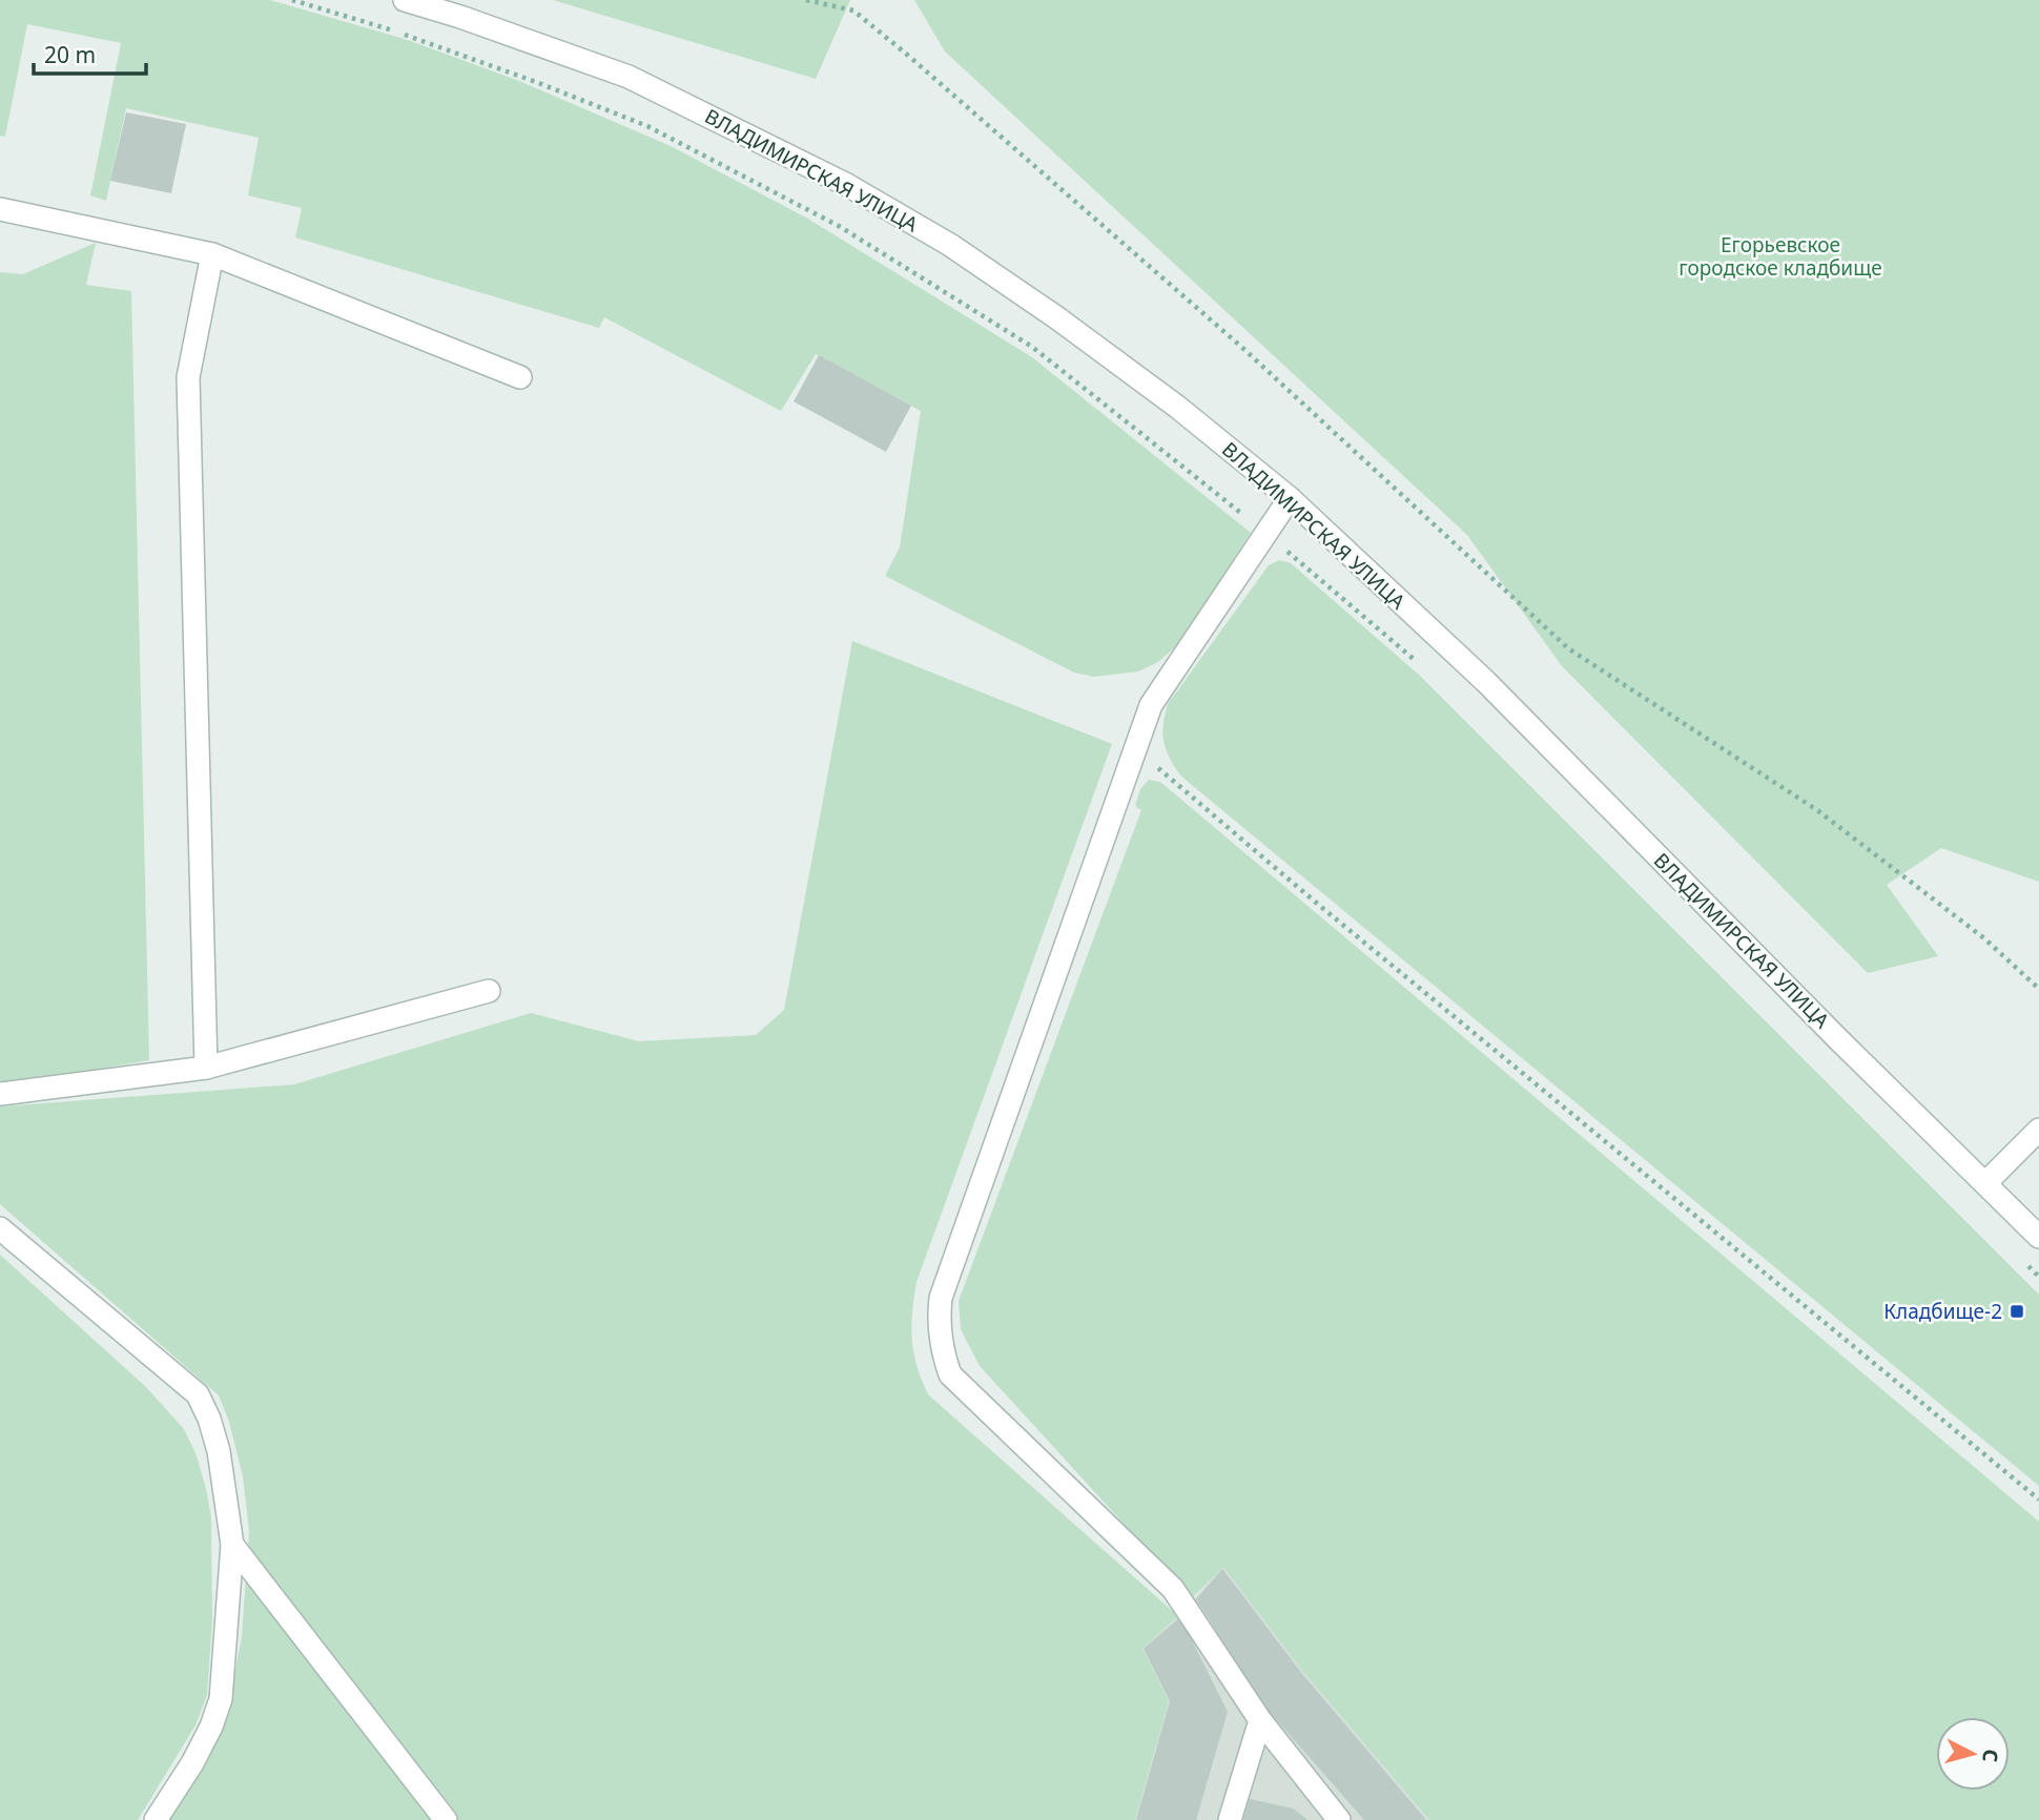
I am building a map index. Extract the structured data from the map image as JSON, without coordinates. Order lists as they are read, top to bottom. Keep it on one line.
{"streets":{"street":["ВЛАДИМИРСКАЯ УЛИЦА"]},"parks":["Егорьевское городское кладбище"],"places":{"transit":["Кладбище-2"]},"scale_bar":"20 m","north":"right"}
